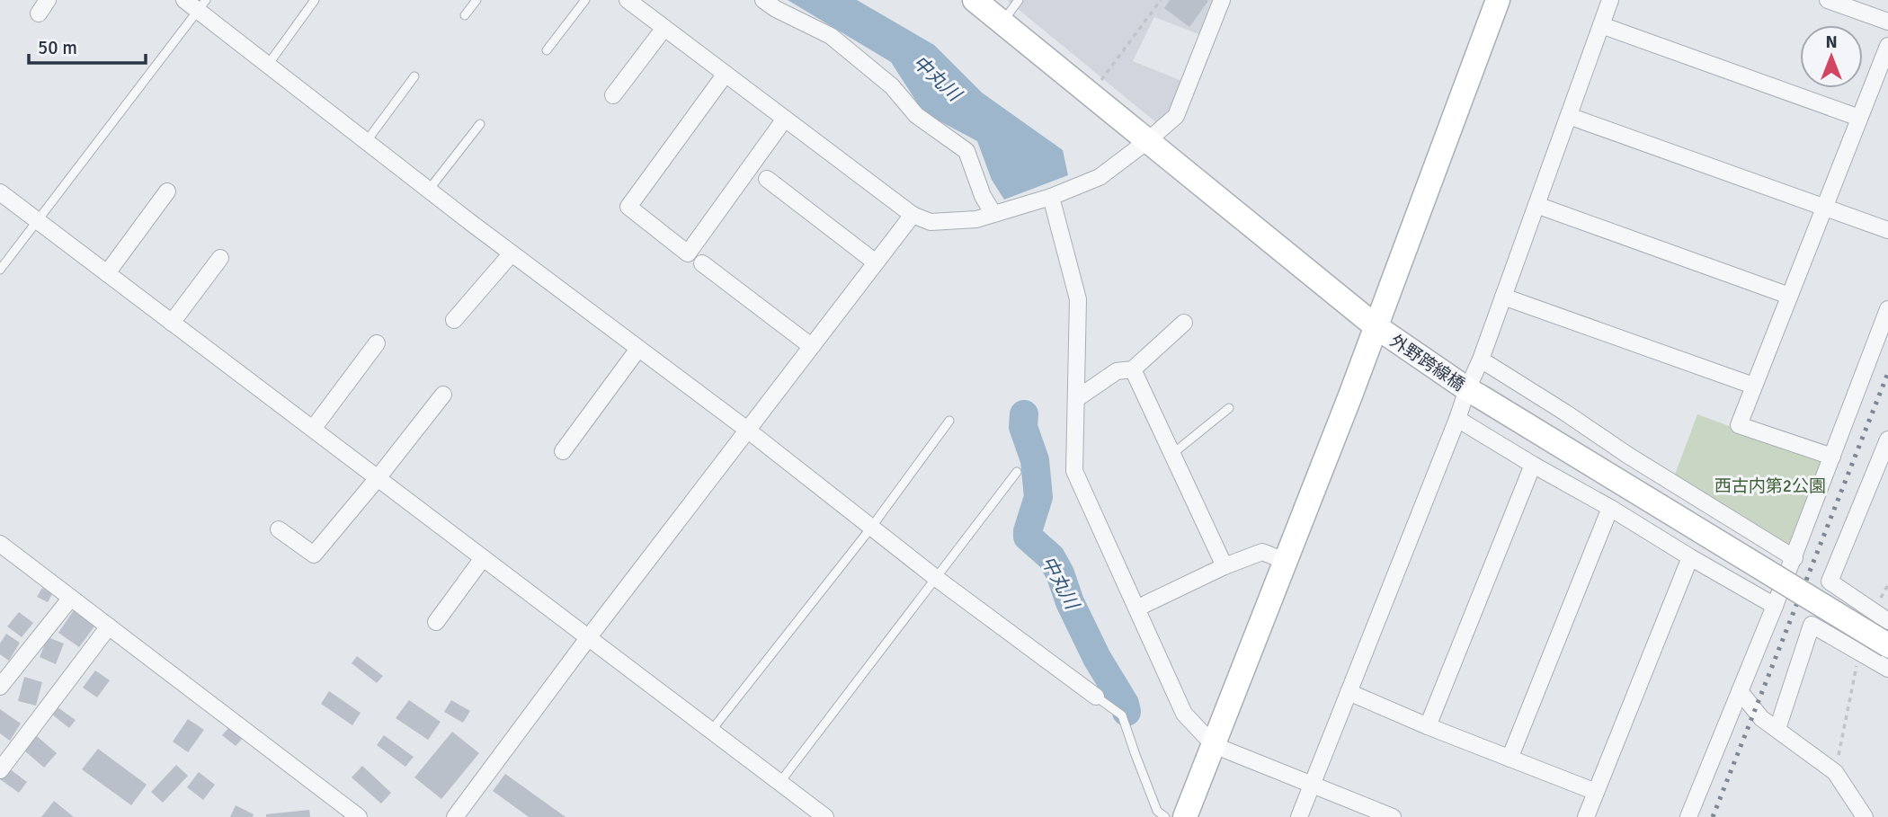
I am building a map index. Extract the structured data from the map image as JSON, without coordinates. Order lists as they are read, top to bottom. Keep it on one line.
{"streets":{"street":["外野跨線橋"]},"water":["中丸川"],"parks":["西古内第2公園"],"scale_bar":"50 m","north":"top"}
